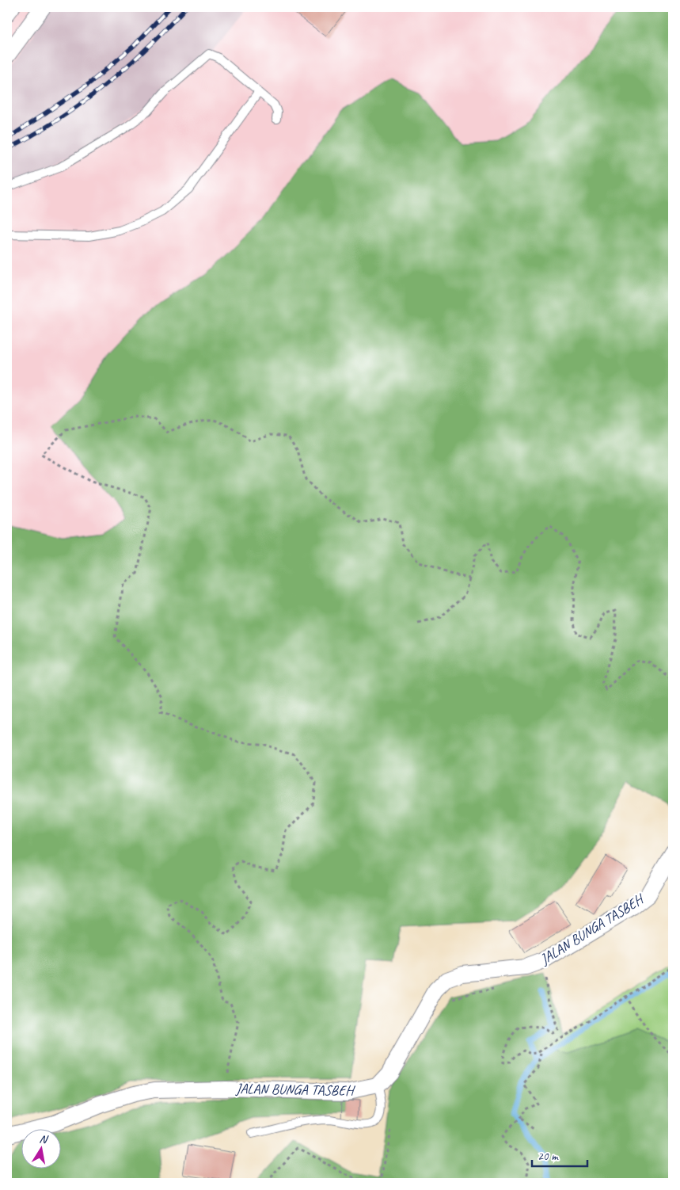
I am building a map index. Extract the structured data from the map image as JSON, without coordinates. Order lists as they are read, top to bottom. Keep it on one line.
{"streets":{"street":["JALAN BUNGA TASBEH"]},"scale_bar":"20 m","north":"top"}
